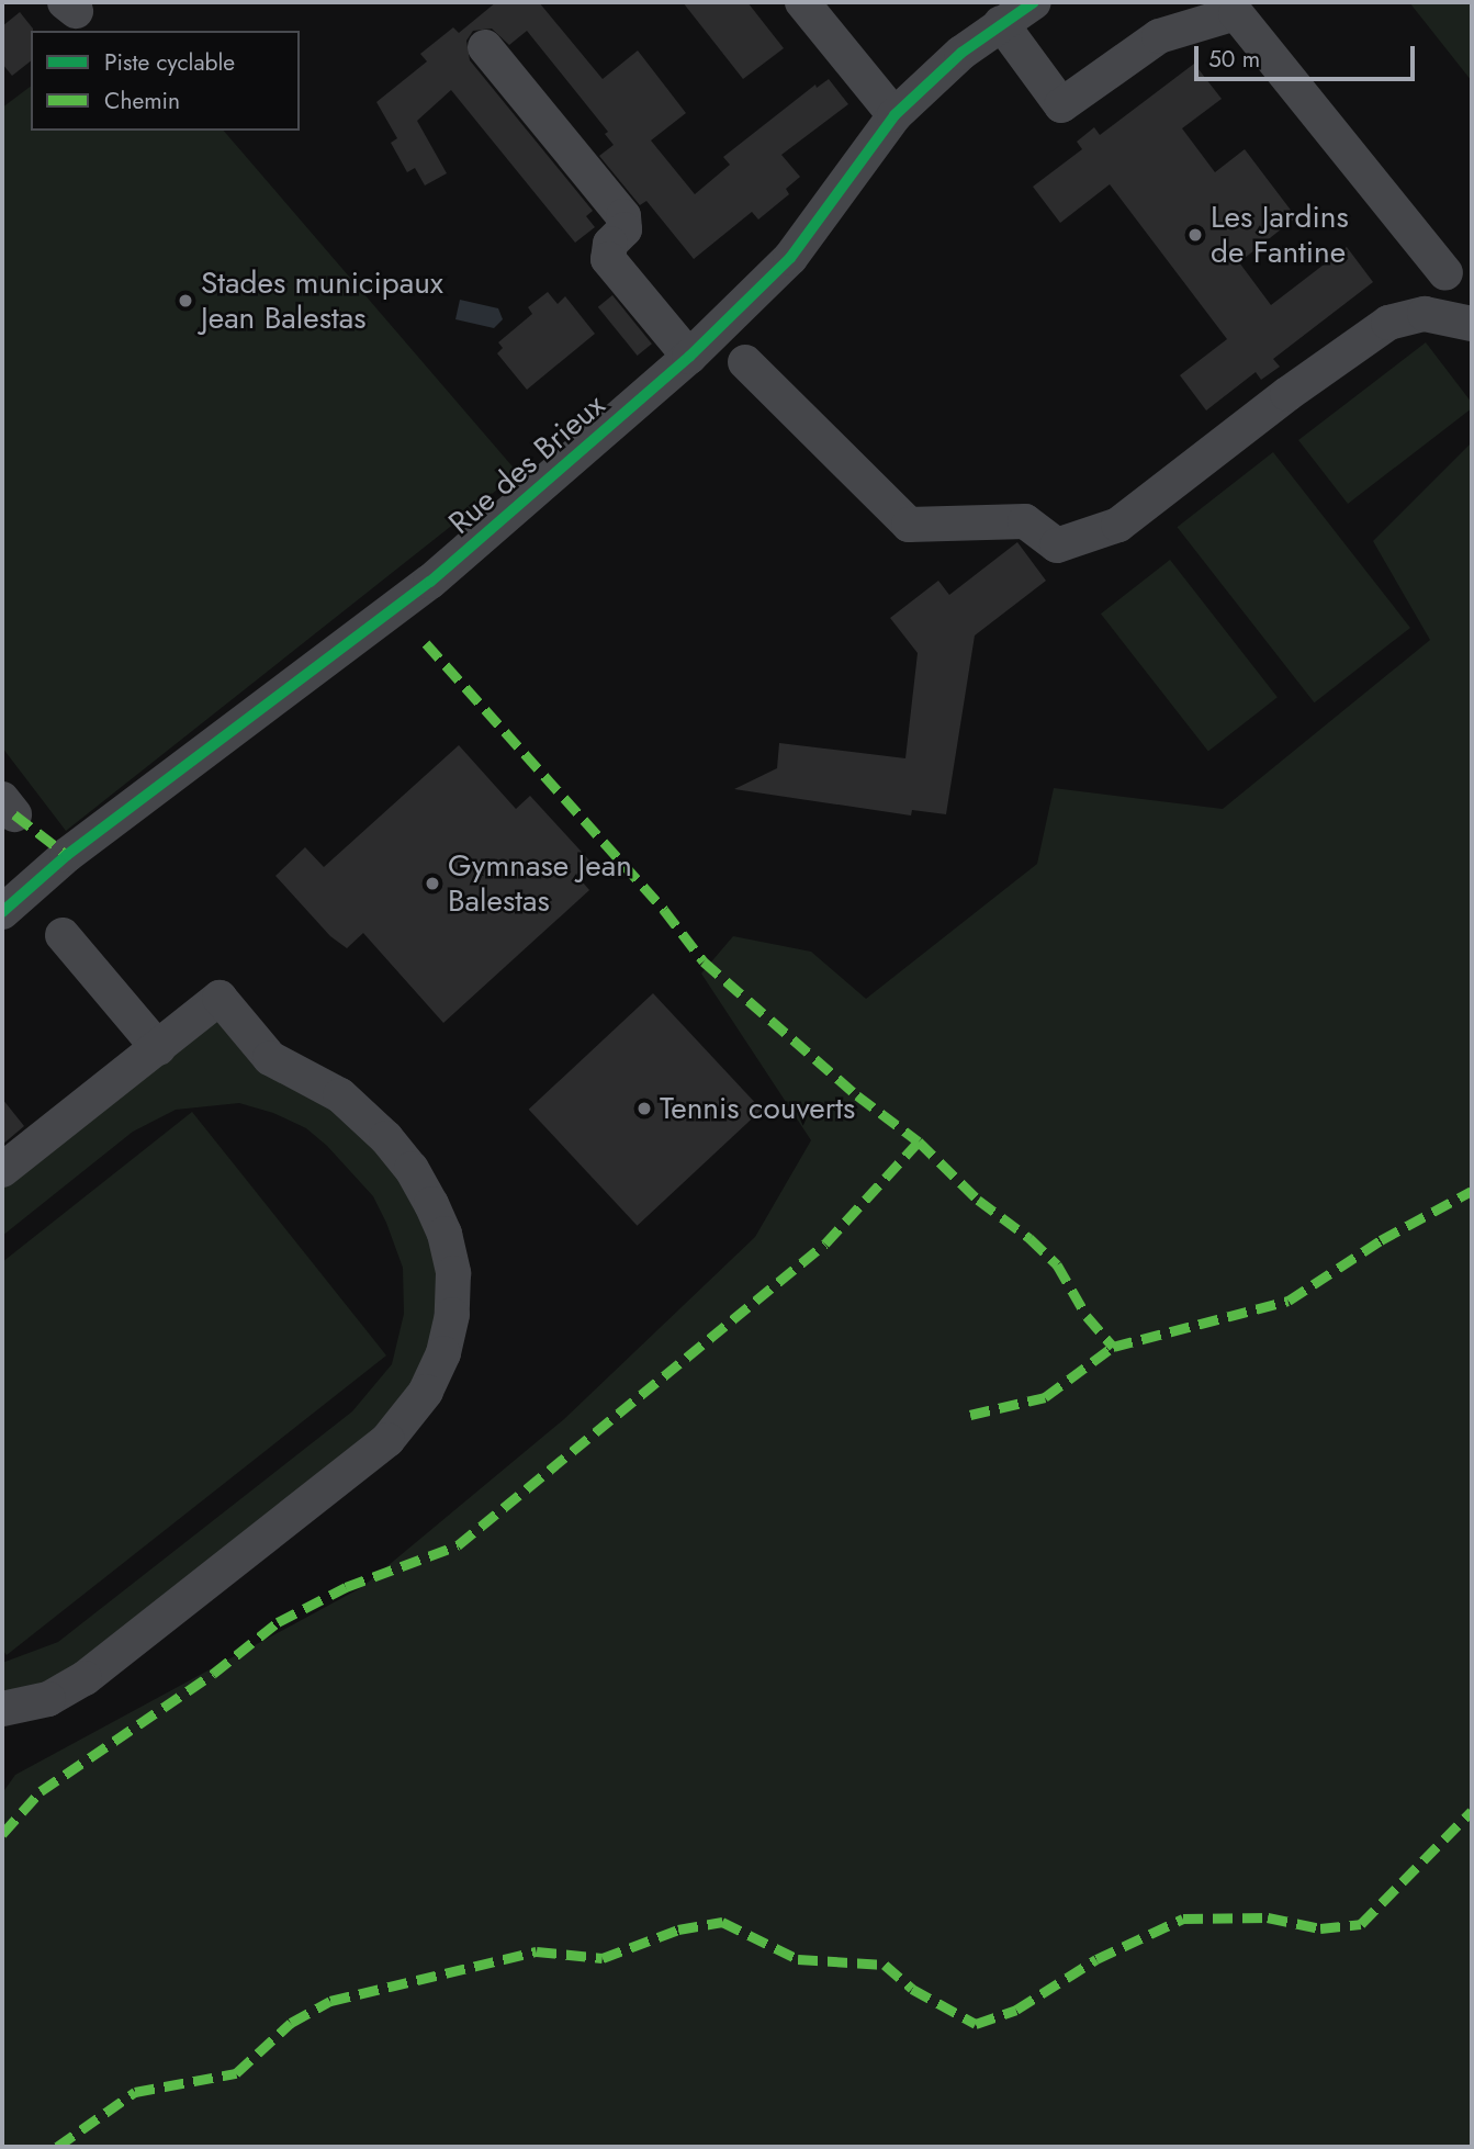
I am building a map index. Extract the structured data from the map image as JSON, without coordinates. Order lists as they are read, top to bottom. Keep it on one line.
{"streets":{"street":["Rue des Brieux"]},"places":["Les Jardins de Fantine","Stades municipaux Jean Balestas","Gymnase Jean Balestas","Tennis couverts"],"legend":["Piste cyclable","Chemin"],"scale_bar":"50 m"}
